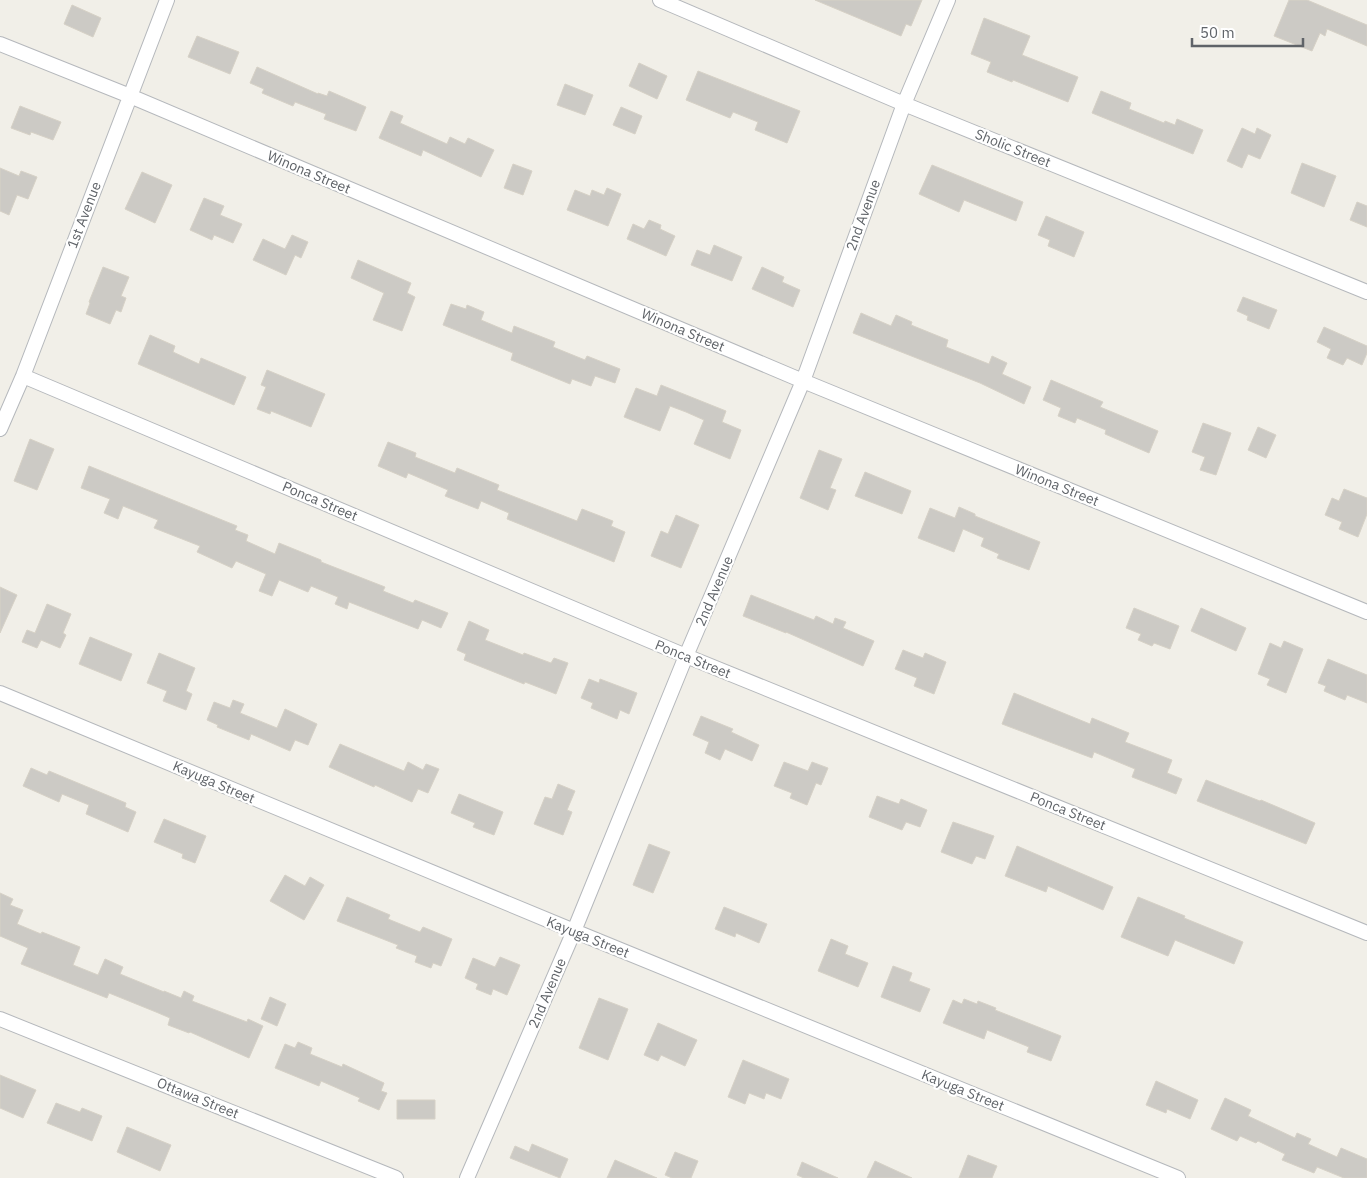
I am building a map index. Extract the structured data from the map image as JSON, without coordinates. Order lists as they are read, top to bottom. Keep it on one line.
{"streets":{"street":["Sholic Street","Winona Street","1st Avenue","2nd Avenue","Ponca Street","Kayuga Street","Ottawa Street"]},"crossings":[["Sholic Street","2nd Avenue"],["Winona Street","1st Avenue"],["Winona Street","2nd Avenue"],["1st Avenue","Ponca Street"],["2nd Avenue","Ponca Street"],["2nd Avenue","Kayuga Street"]],"scale_bar":"50 m"}
